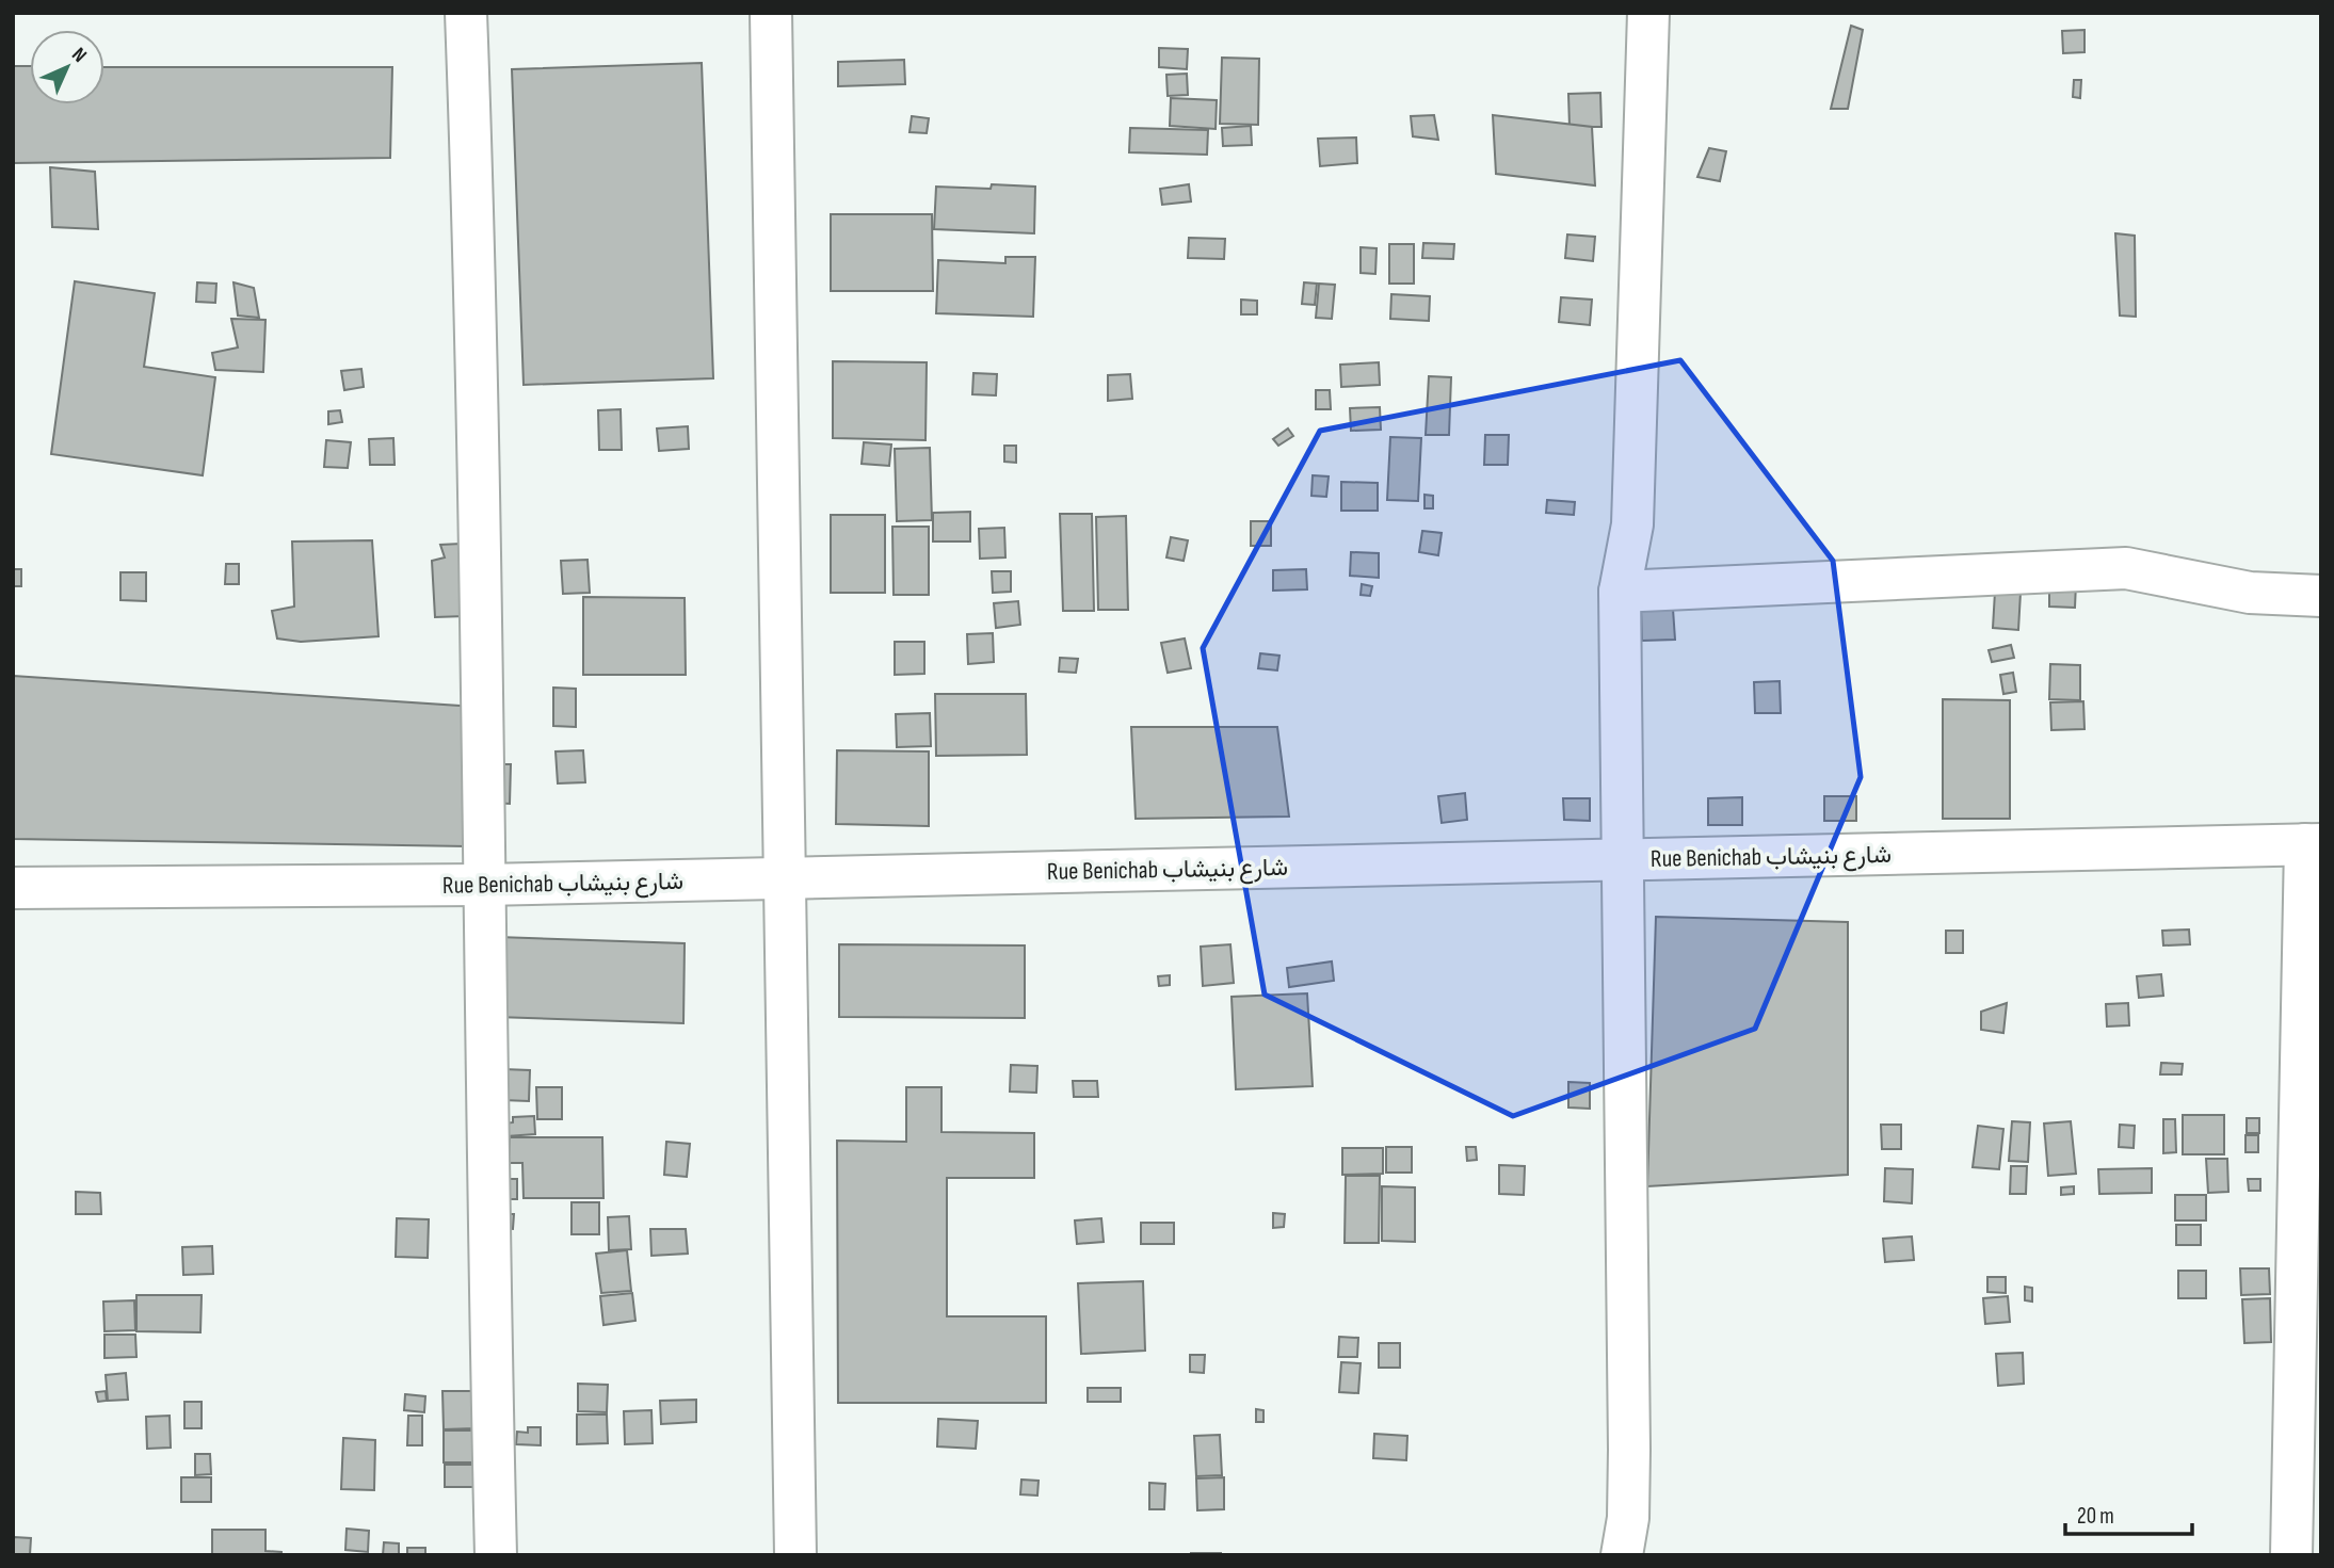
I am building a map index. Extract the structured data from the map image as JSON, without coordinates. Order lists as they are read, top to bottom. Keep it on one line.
{"streets":{"street":["Rue Benichab شارع بنيشاب"]},"scale_bar":"20 m","north":"top right"}
